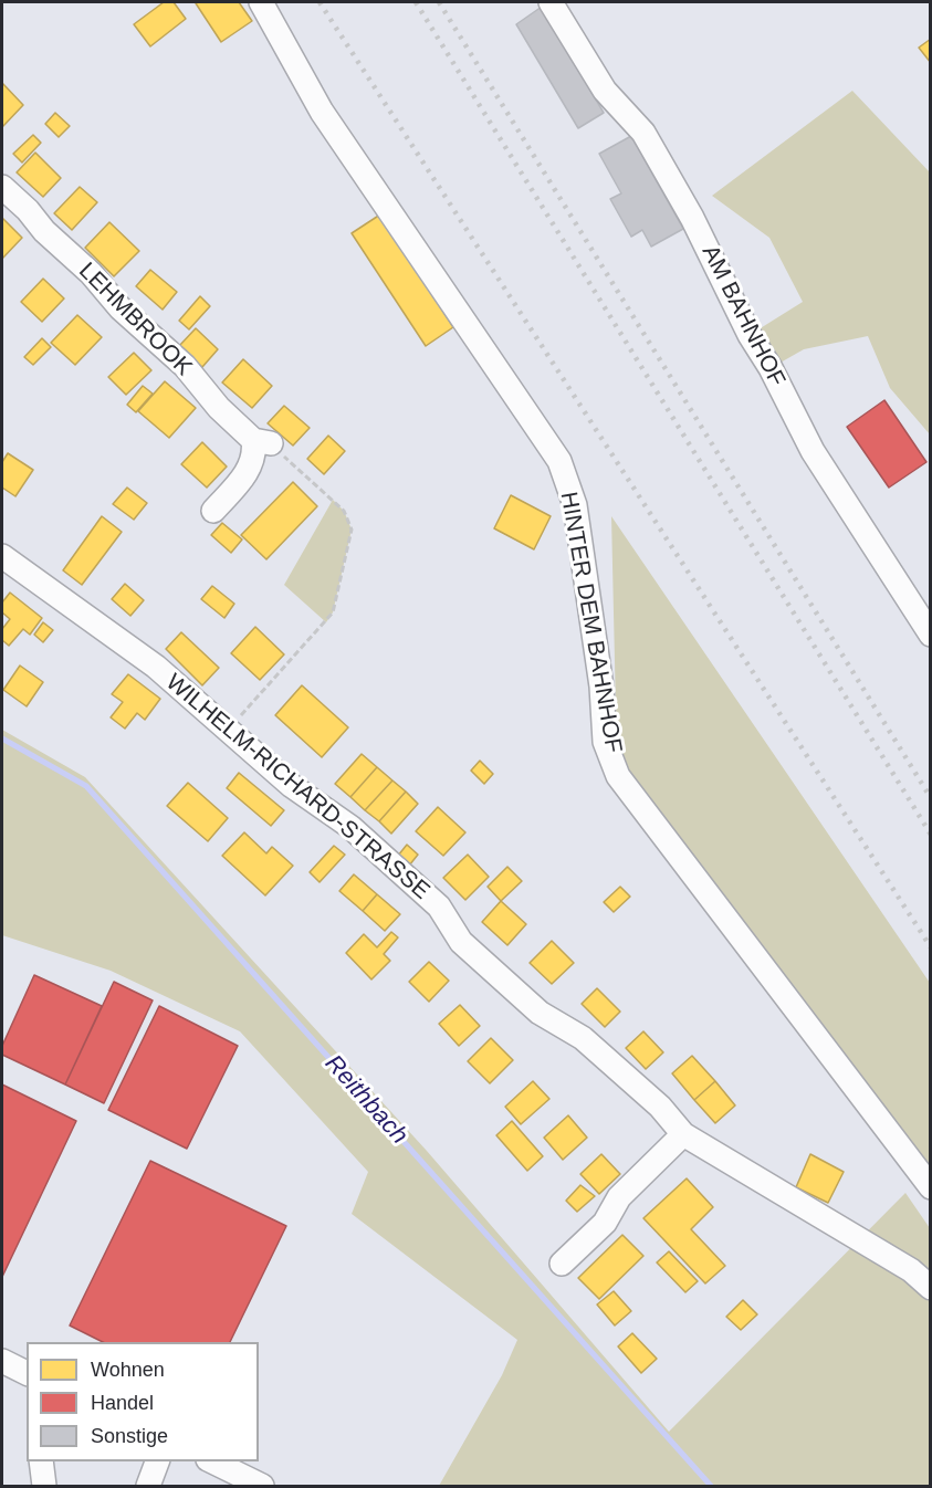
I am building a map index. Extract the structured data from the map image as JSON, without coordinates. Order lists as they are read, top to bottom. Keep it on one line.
{"streets":{"street":["AM BAHNHOF","LEHMBROOK","HINTER DEM BAHNHOF","WILHELM-RICHARD-STRASSE"]},"water":["Reithbach"],"legend":["Wohnen","Handel","Sonstige"]}
